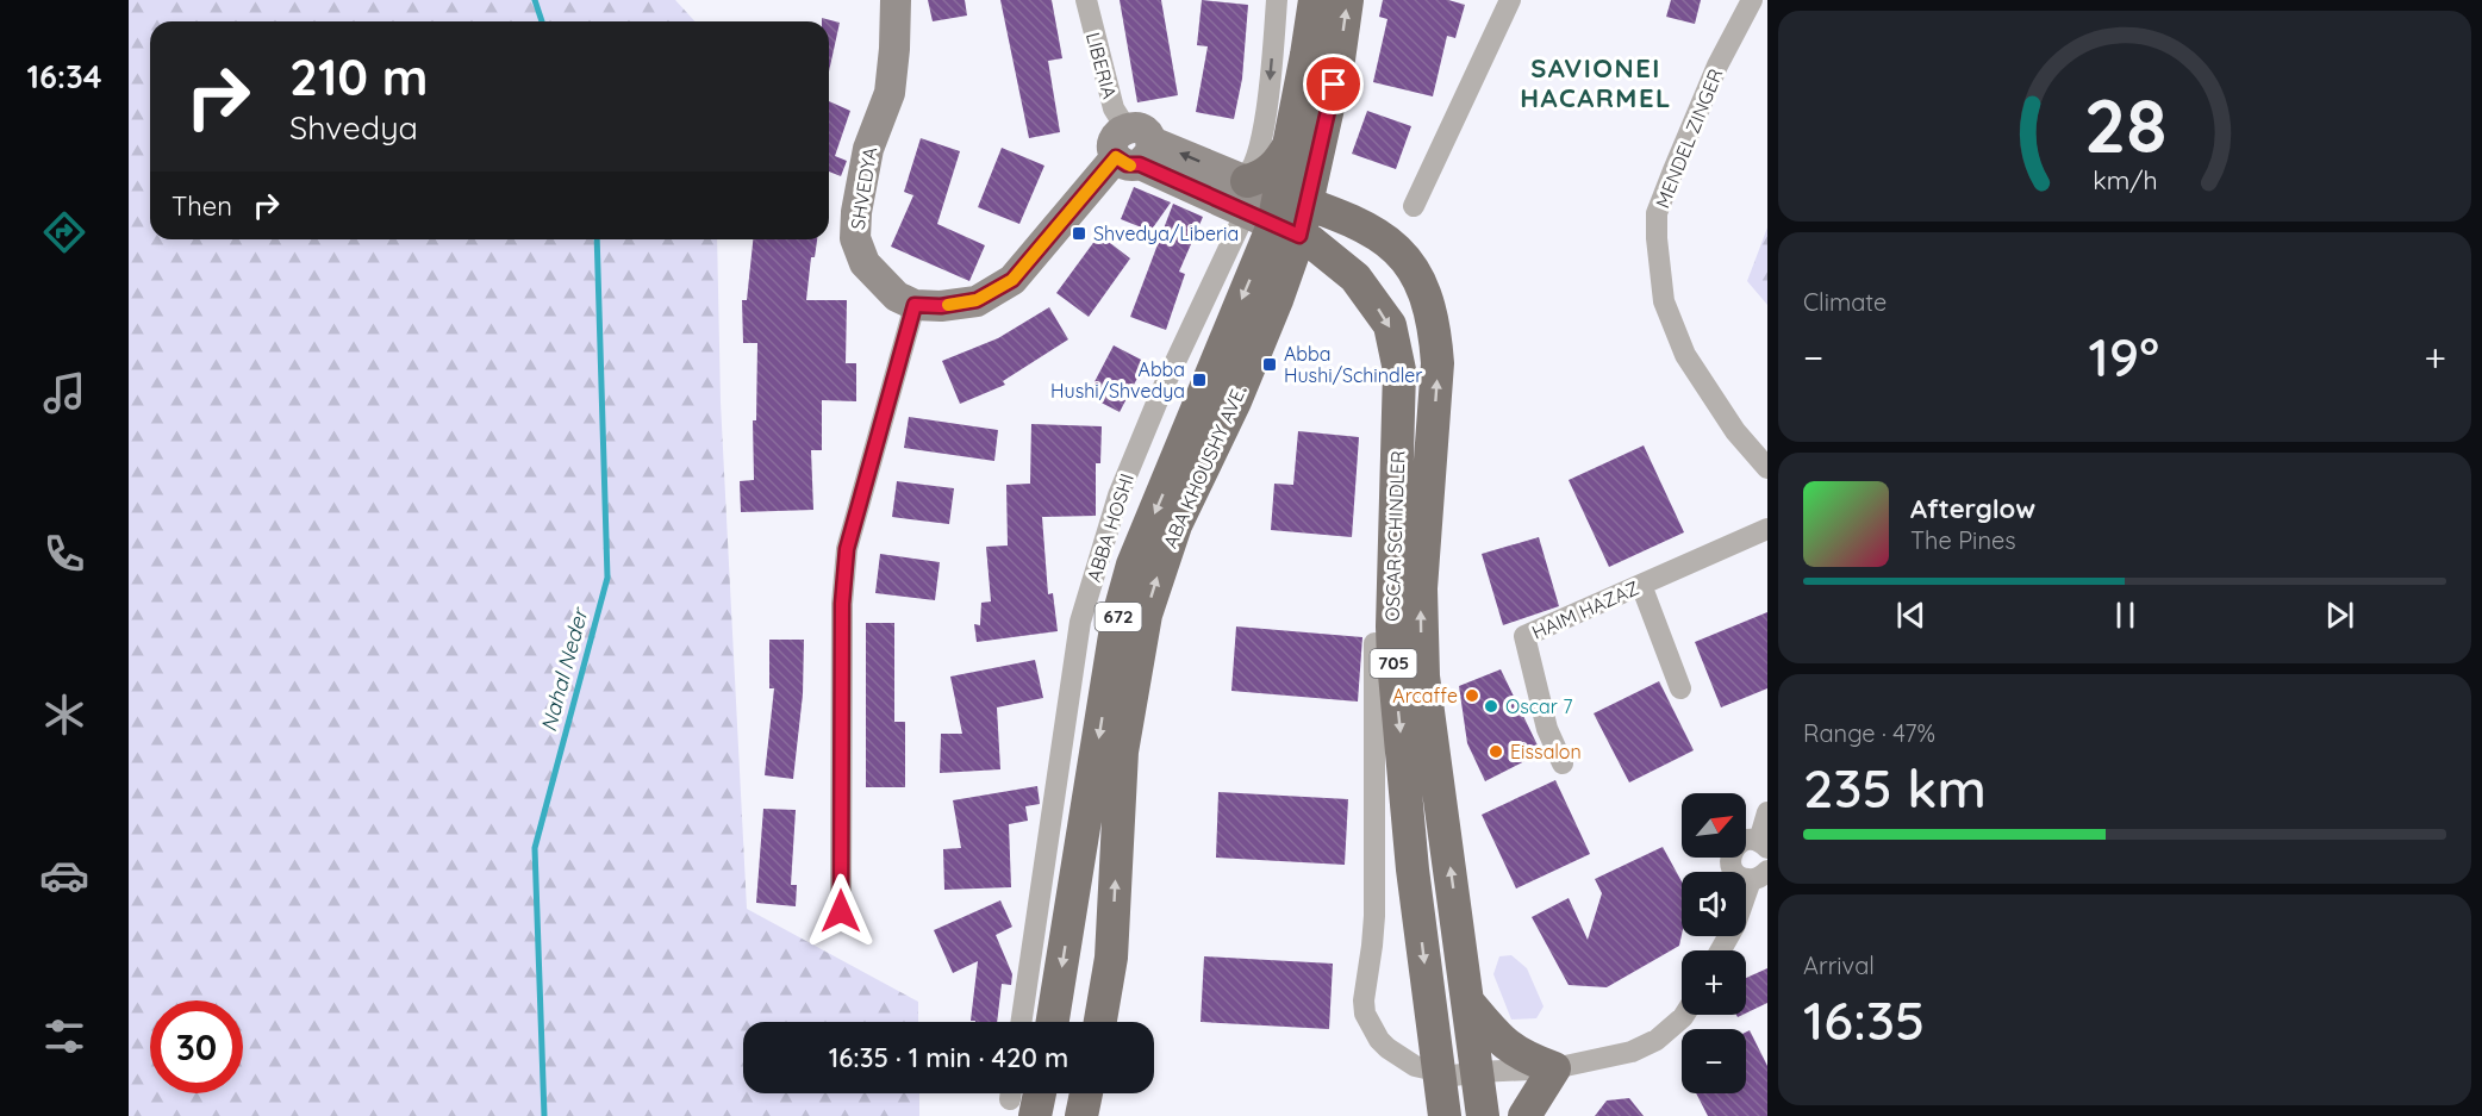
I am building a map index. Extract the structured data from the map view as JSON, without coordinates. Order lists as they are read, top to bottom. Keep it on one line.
{"streets":{"main road":["ABA KHOUSHY AVE.","ABBA HOSHI","OSCAR SCHINDLER","672","705"],"street":["LIBERIA","MENDEL ZINGER","SHVEDYA","HAIM HAZAZ"]},"crossings":[["ABA KHOUSHY AVE.","ABBA HOSHI"],["ABA KHOUSHY AVE.","OSCAR SCHINDLER"],["ABBA HOSHI","OSCAR SCHINDLER"]],"districts":["SAVIONEI HACARMEL"],"water":["Nahal Neder"],"places":{"transit":["Shvedya/Liberia","Abba Hushi/Schindler","Abba Hushi/Shvedya"],"other":["Arcaffe","Oscar 7","Eissalon"]},"north":"top right","page":{"tabs":"16:34","turn":["210 m","Shvedya"],"then":"Then","tile":["Climate",["Range · 47%","235 km"],["Arrival","16:35"]],"heat":["−","19°","+"],"song":["Afterglow","The Pines"],"map_buttons":["+","−"],"limit":"30","trip":"16:35 · 1 min · 420 m","gauge":["28","km/h"]}}
